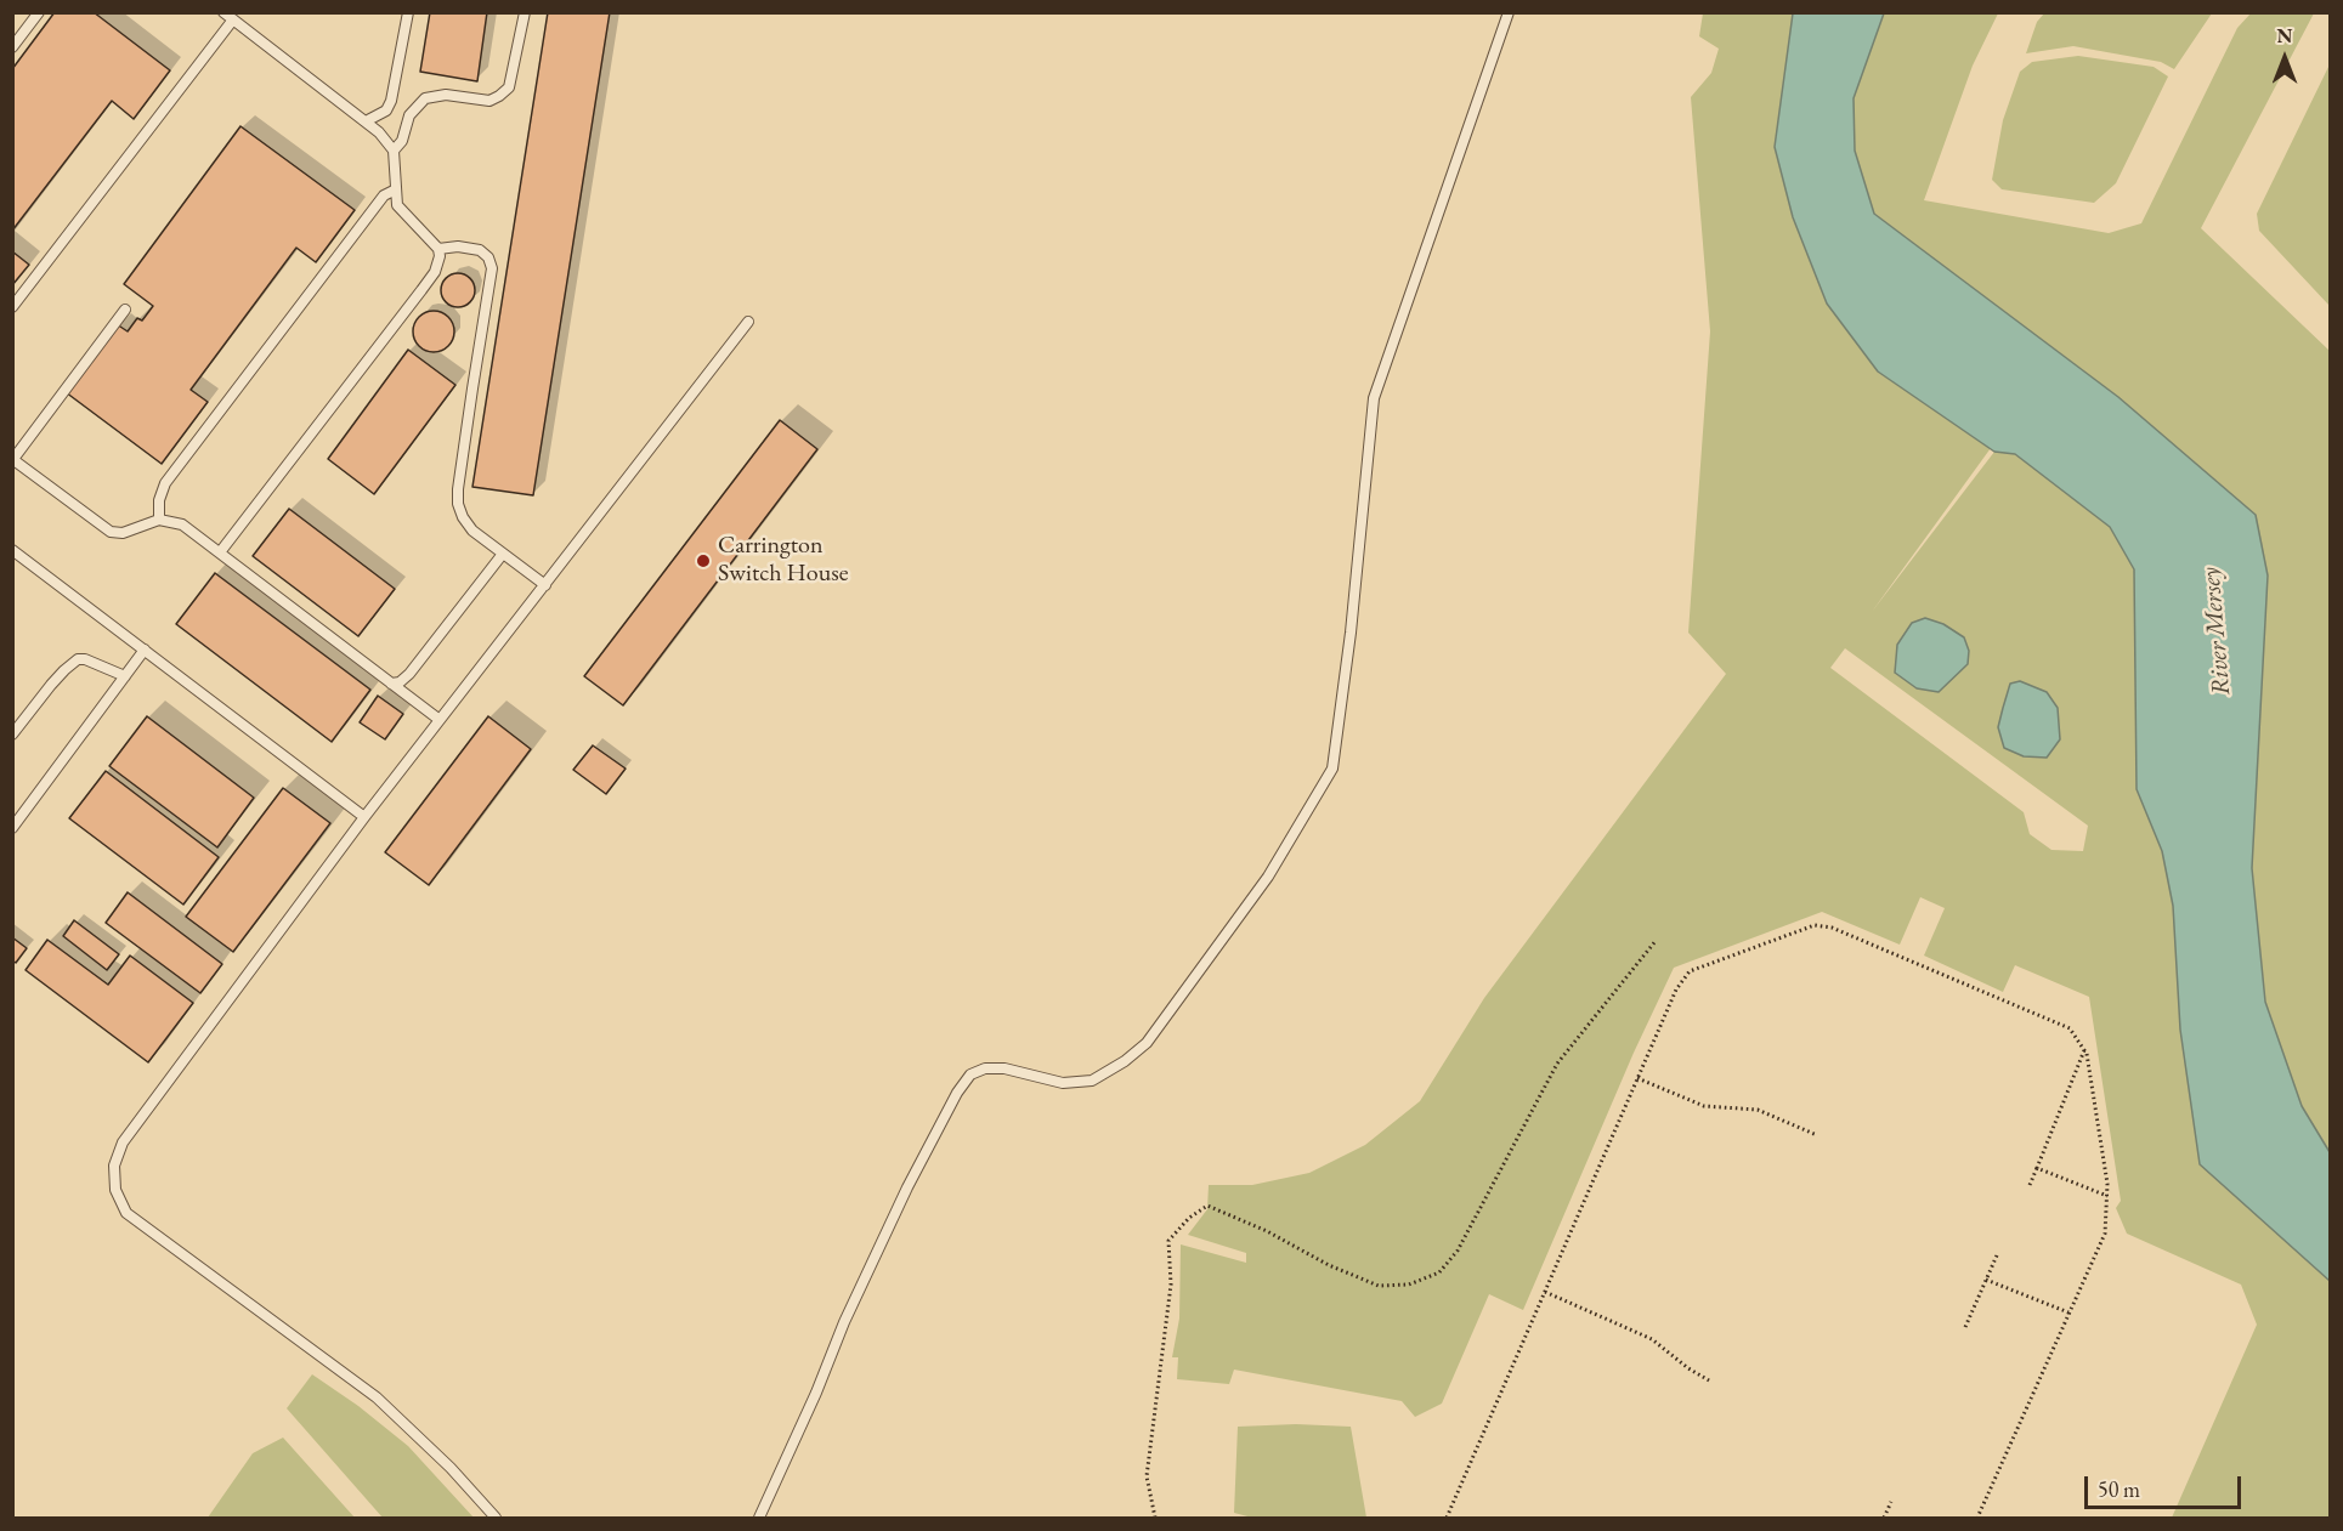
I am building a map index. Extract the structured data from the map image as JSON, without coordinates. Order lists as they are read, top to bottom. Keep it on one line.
{"water":["River Mersey"],"places":["Carrington Switch House"],"scale_bar":"50 m","north":"top"}
